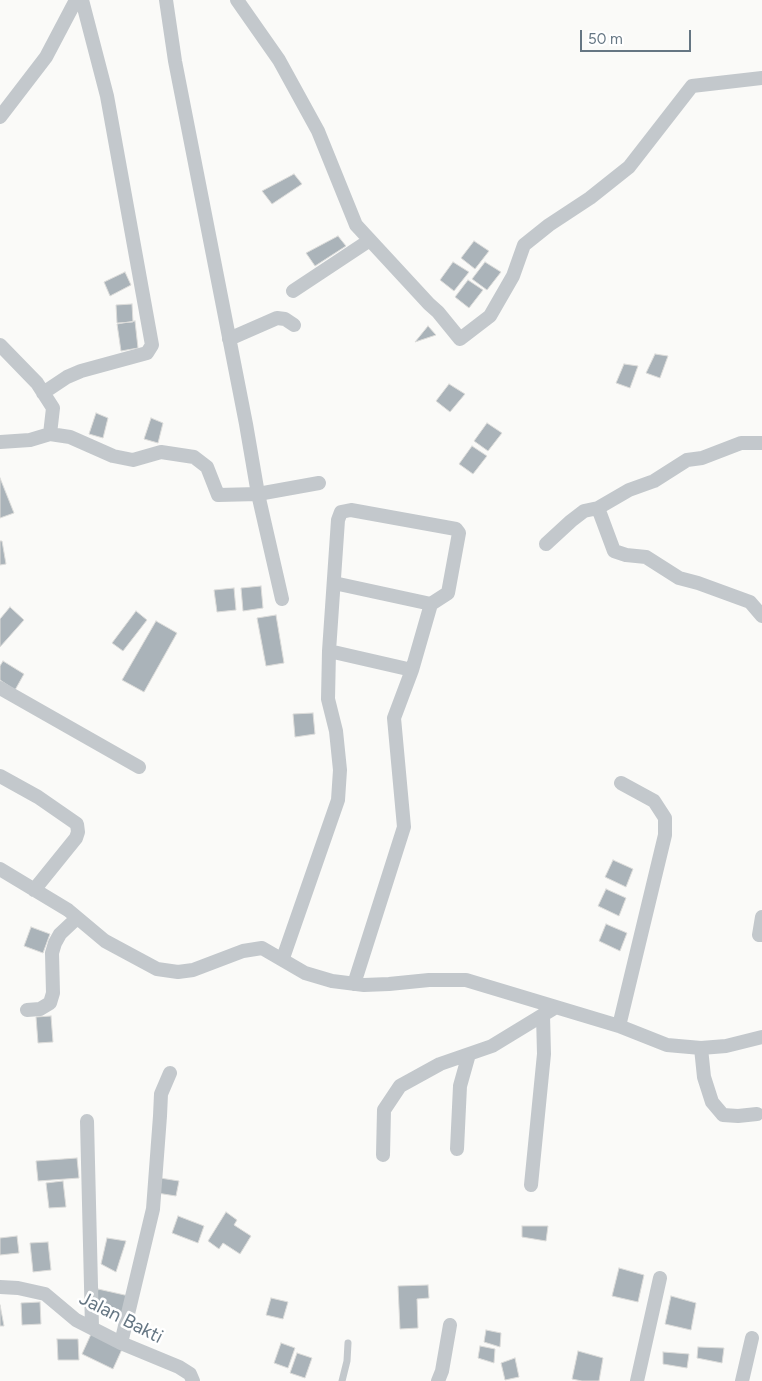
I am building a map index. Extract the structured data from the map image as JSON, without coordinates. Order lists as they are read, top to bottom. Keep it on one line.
{"streets":{"street":["Jalan Bakti"]},"scale_bar":"50 m"}
